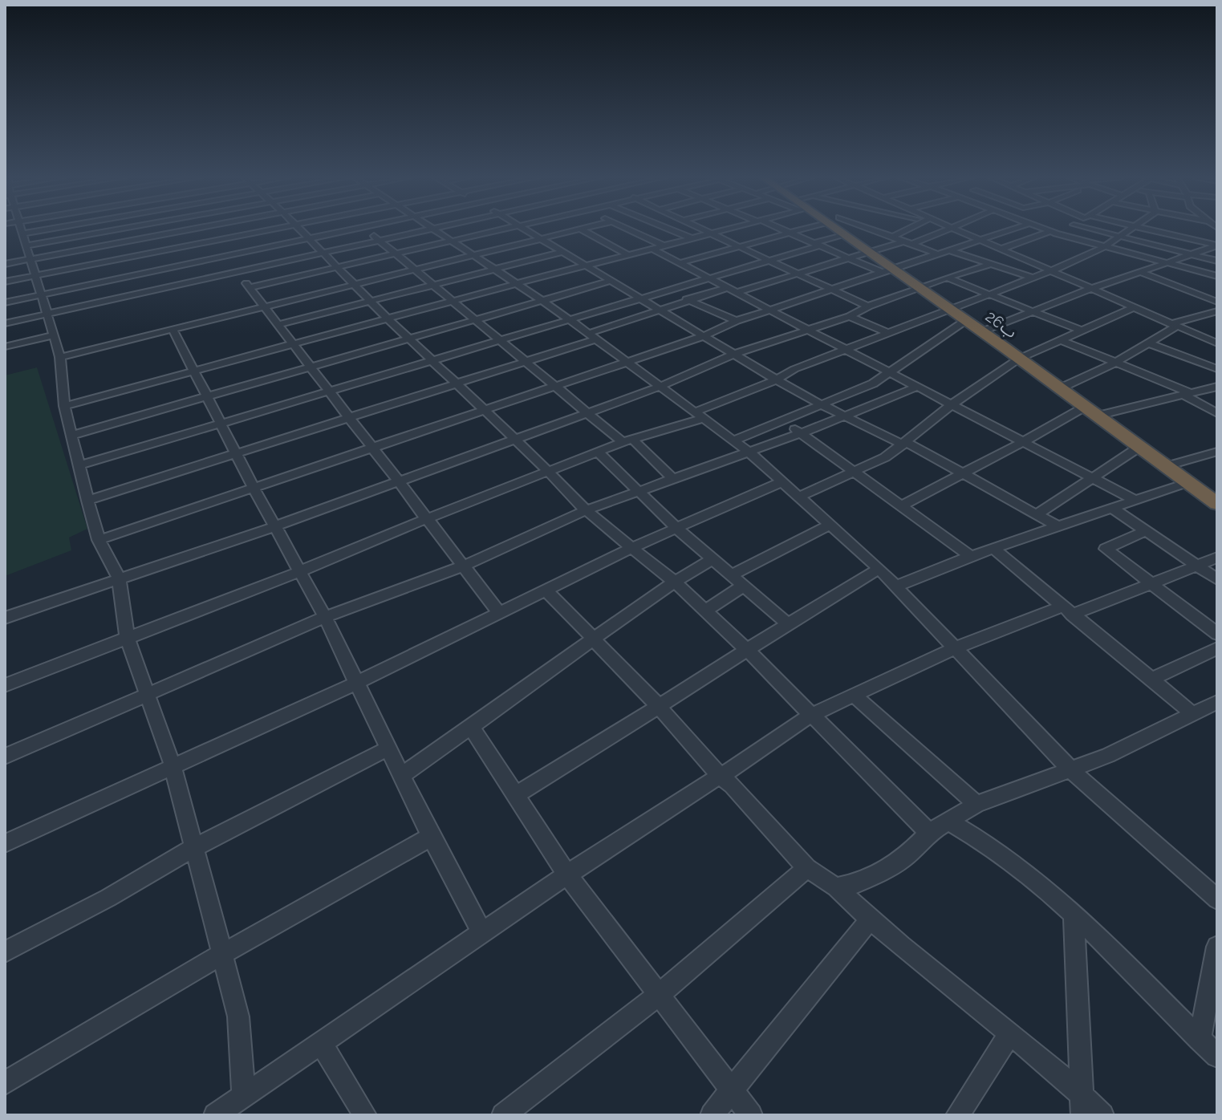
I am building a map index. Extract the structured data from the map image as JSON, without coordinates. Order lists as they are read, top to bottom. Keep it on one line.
{"streets":{"highway":["26ب"]}}
